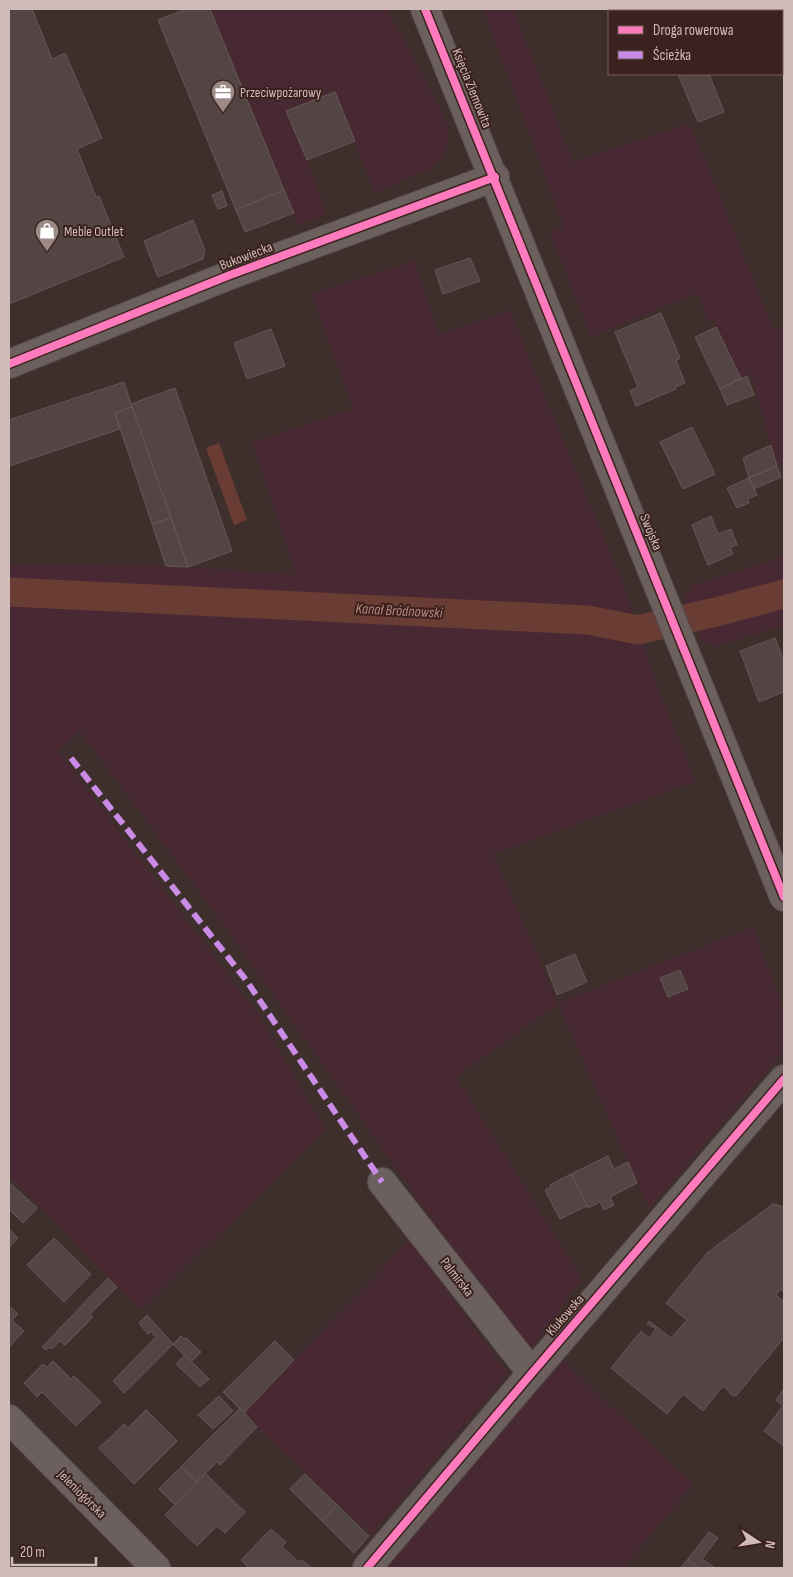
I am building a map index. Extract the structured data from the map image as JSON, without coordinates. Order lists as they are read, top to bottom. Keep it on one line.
{"streets":{"street":["Księcia Ziemowita","Bukowiecka","Swojska","Palmirska","Klukowska","Jeleniogórska"]},"crossings":[["Księcia Ziemowita","Bukowiecka"],["Księcia Ziemowita","Swojska"],["Bukowiecka","Swojska"],["Palmirska","Klukowska"]],"water":["Kanał Bródnowski"],"places":{"office":["Przeciwpożarowy"],"shop":["Meble Outlet"]},"legend":["Droga rowerowa","Ścieżka"],"scale_bar":"20 m","north":"right"}
